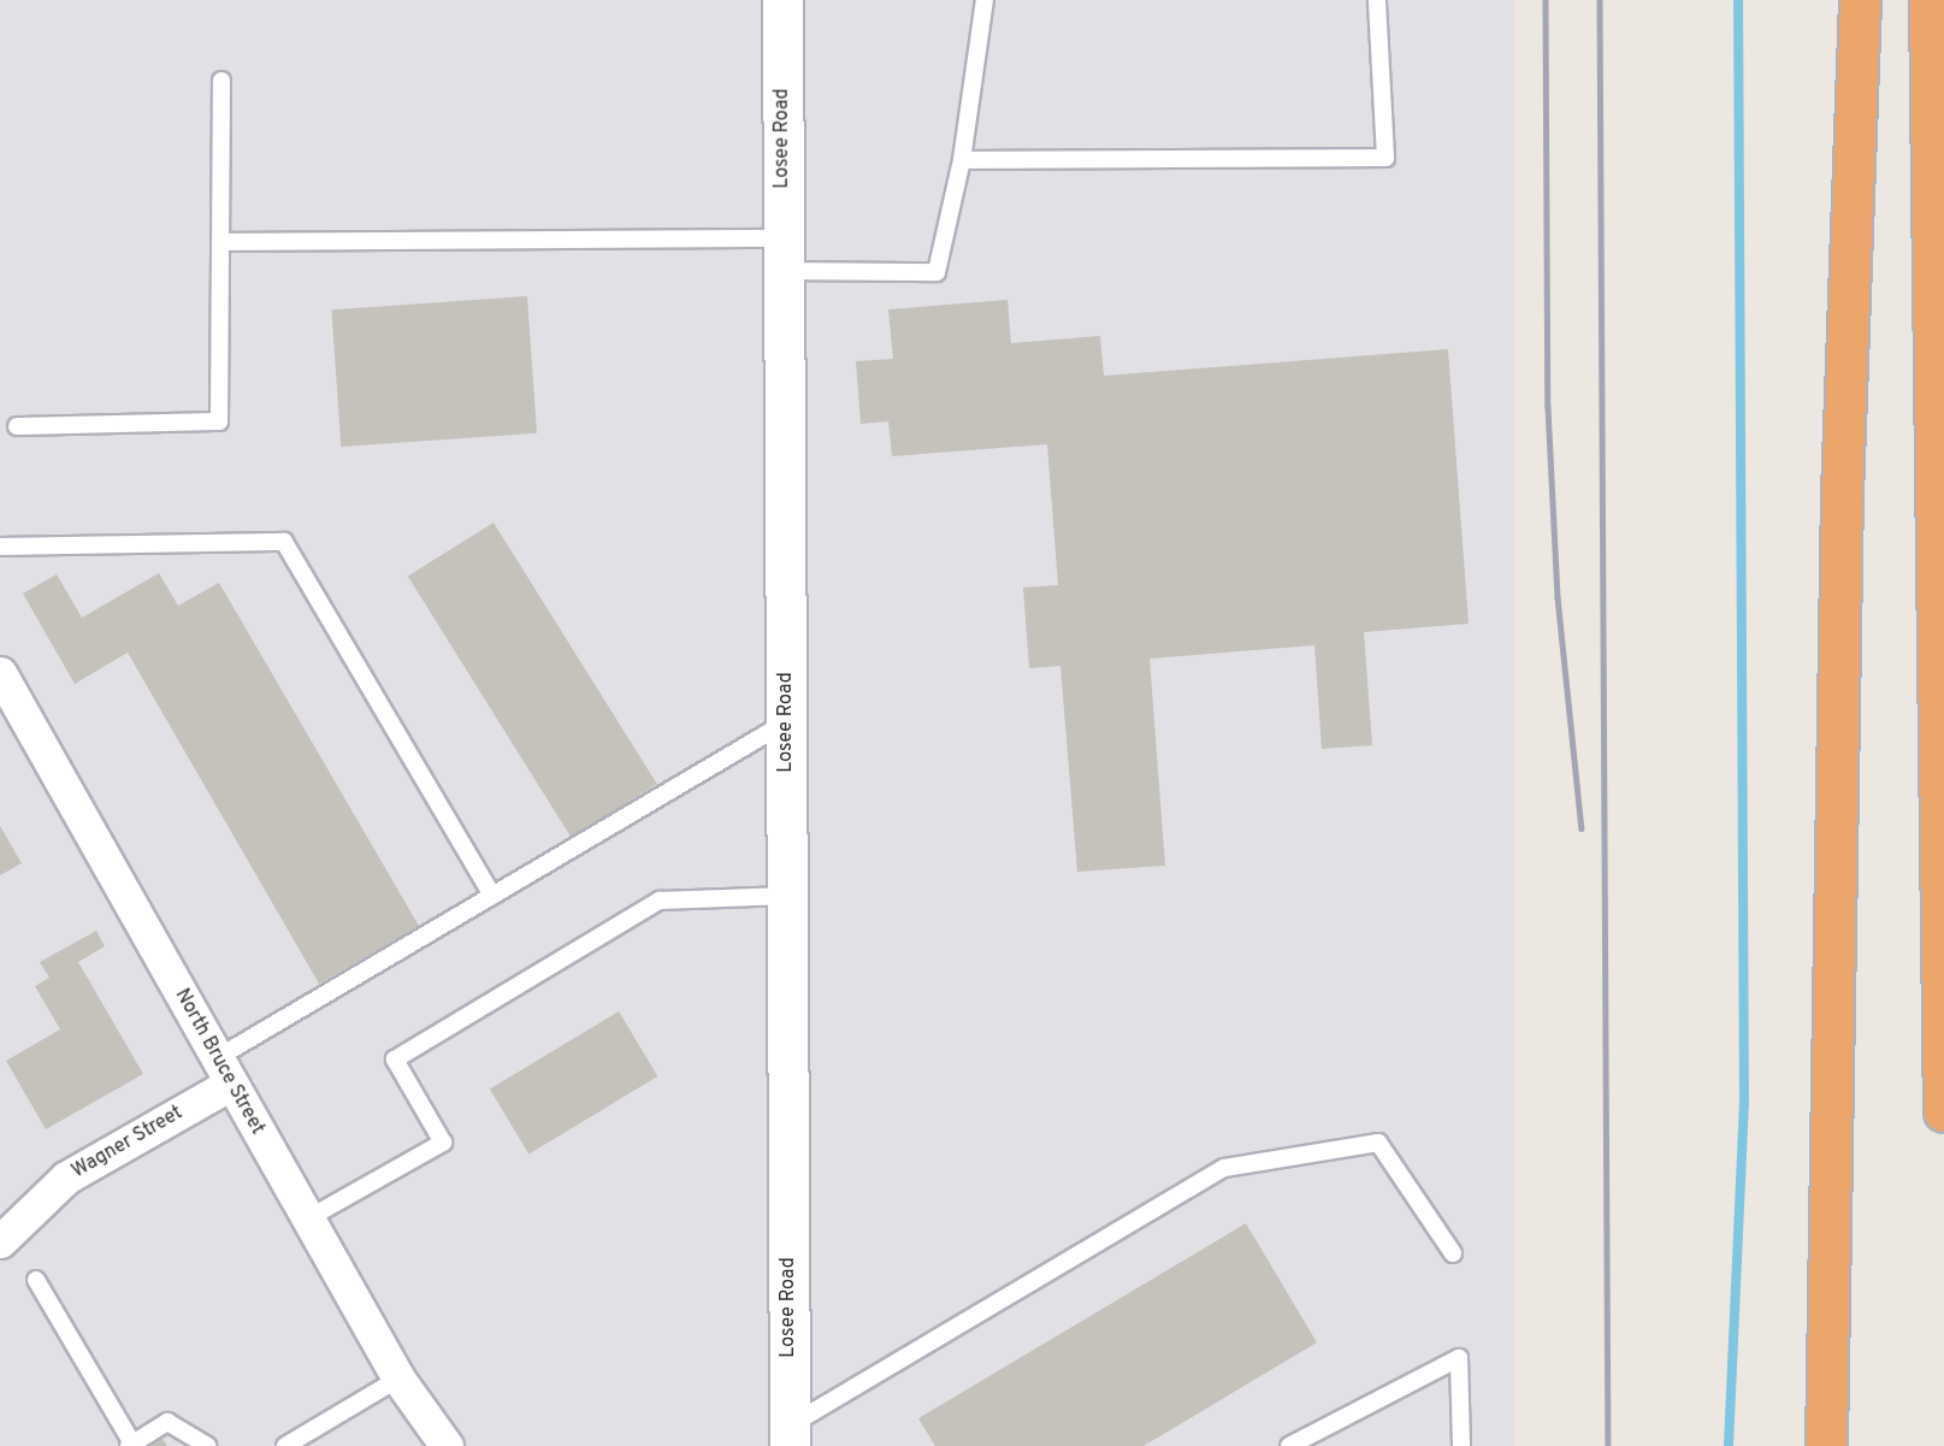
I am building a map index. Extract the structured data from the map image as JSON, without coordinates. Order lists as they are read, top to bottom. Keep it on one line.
{"streets":{"main road":["Losee Road"],"street":["North Bruce Street","Wagner Street"]},"crossings":[["North Bruce Street","Wagner Street"]]}
